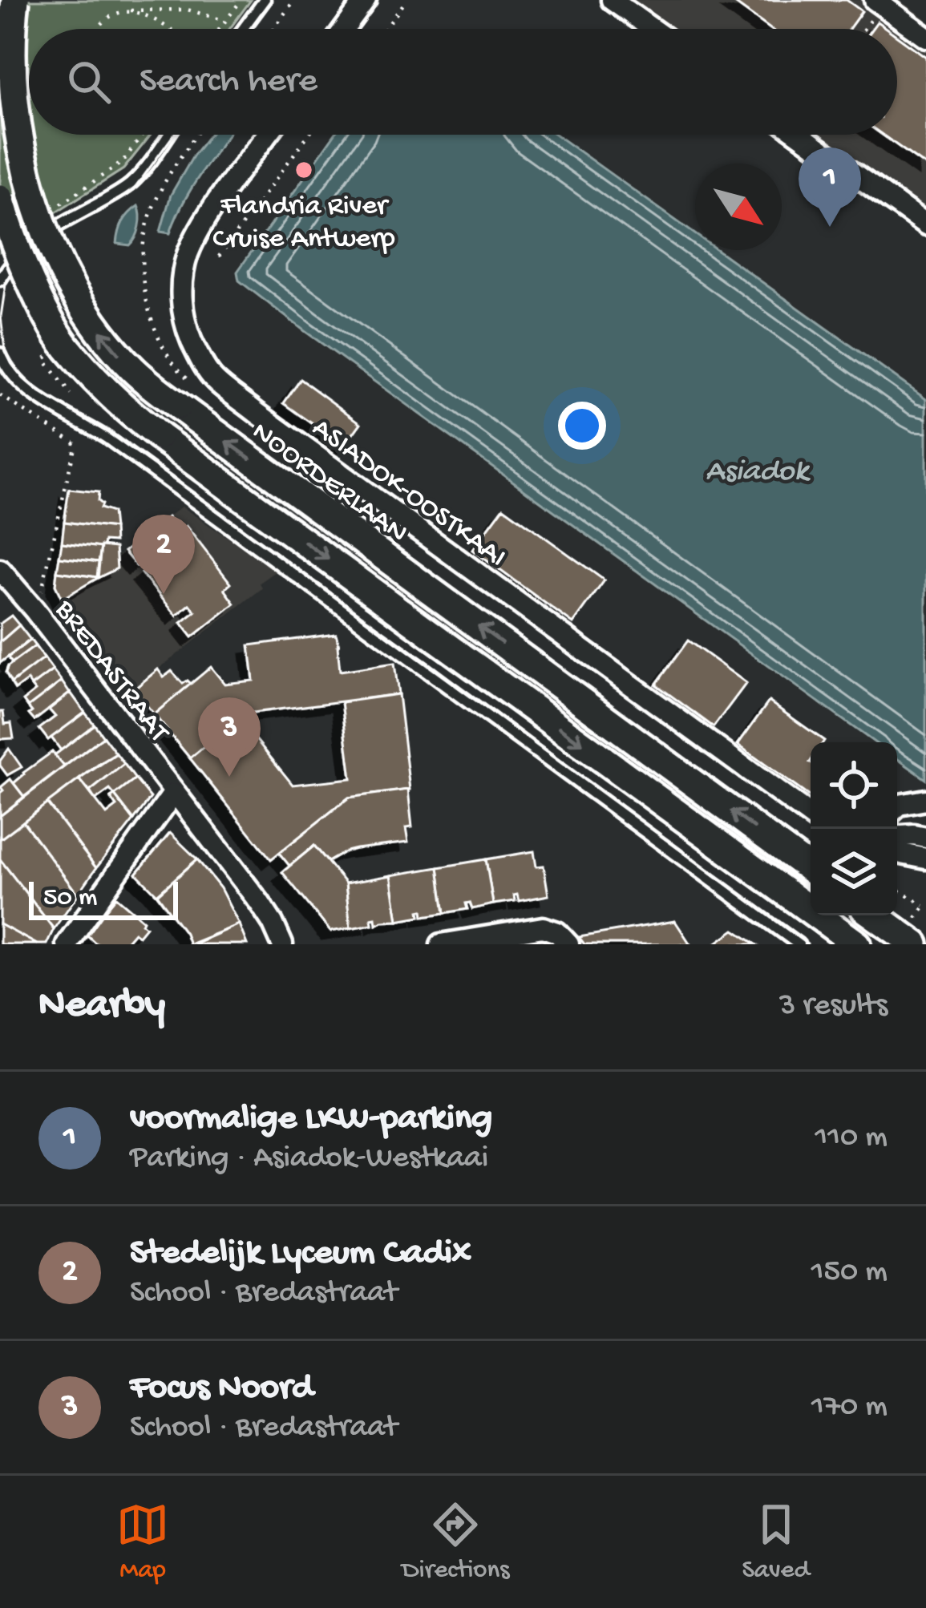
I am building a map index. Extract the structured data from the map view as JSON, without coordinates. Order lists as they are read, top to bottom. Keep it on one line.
{"streets":{"main road":["NOORDERLAAN"],"street":["ASIADOK-OOSTKAAI","BREDASTRAAT"]},"water":["Asiadok"],"places":["Flandria River Cruise Antwerp"],"scale_bar":"50 m","north":"bottom right","page":{"search":"Search here","pins":["1","2","3"],"scale":"50 m","heading":["Nearby","3 results"],"list":[{"mark":"1","name":"voormalige LKW-parking","note":"Parking · Asiadok-Westkaai","value":"110 m"},{"mark":"2","name":"Stedelijk Lyceum Cadix","note":"School · Bredastraat","value":"150 m"},{"mark":"3","name":"Focus Noord","note":"School · Bredastraat","value":"170 m"}],"nav":["Map","Directions","Saved"]}}
